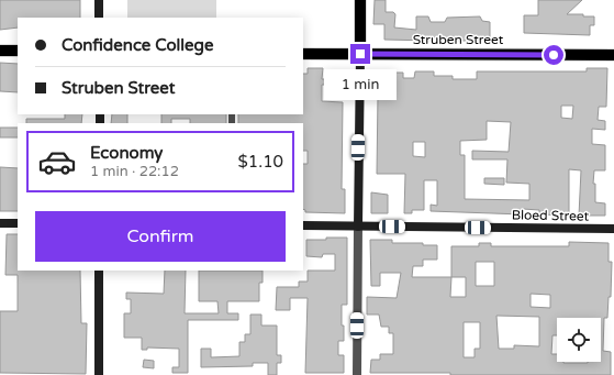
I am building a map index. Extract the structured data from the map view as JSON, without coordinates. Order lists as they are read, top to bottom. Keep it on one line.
{"streets":{"main road":["Struben Street","Bloed Street"]},"page":{"banner":["Confidence College","Struben Street"],"bubble":"1 min","list":[{"name":"Economy","note":"1 min · 22:12","value":"$1.10"}],"buttons":"Confirm"}}
